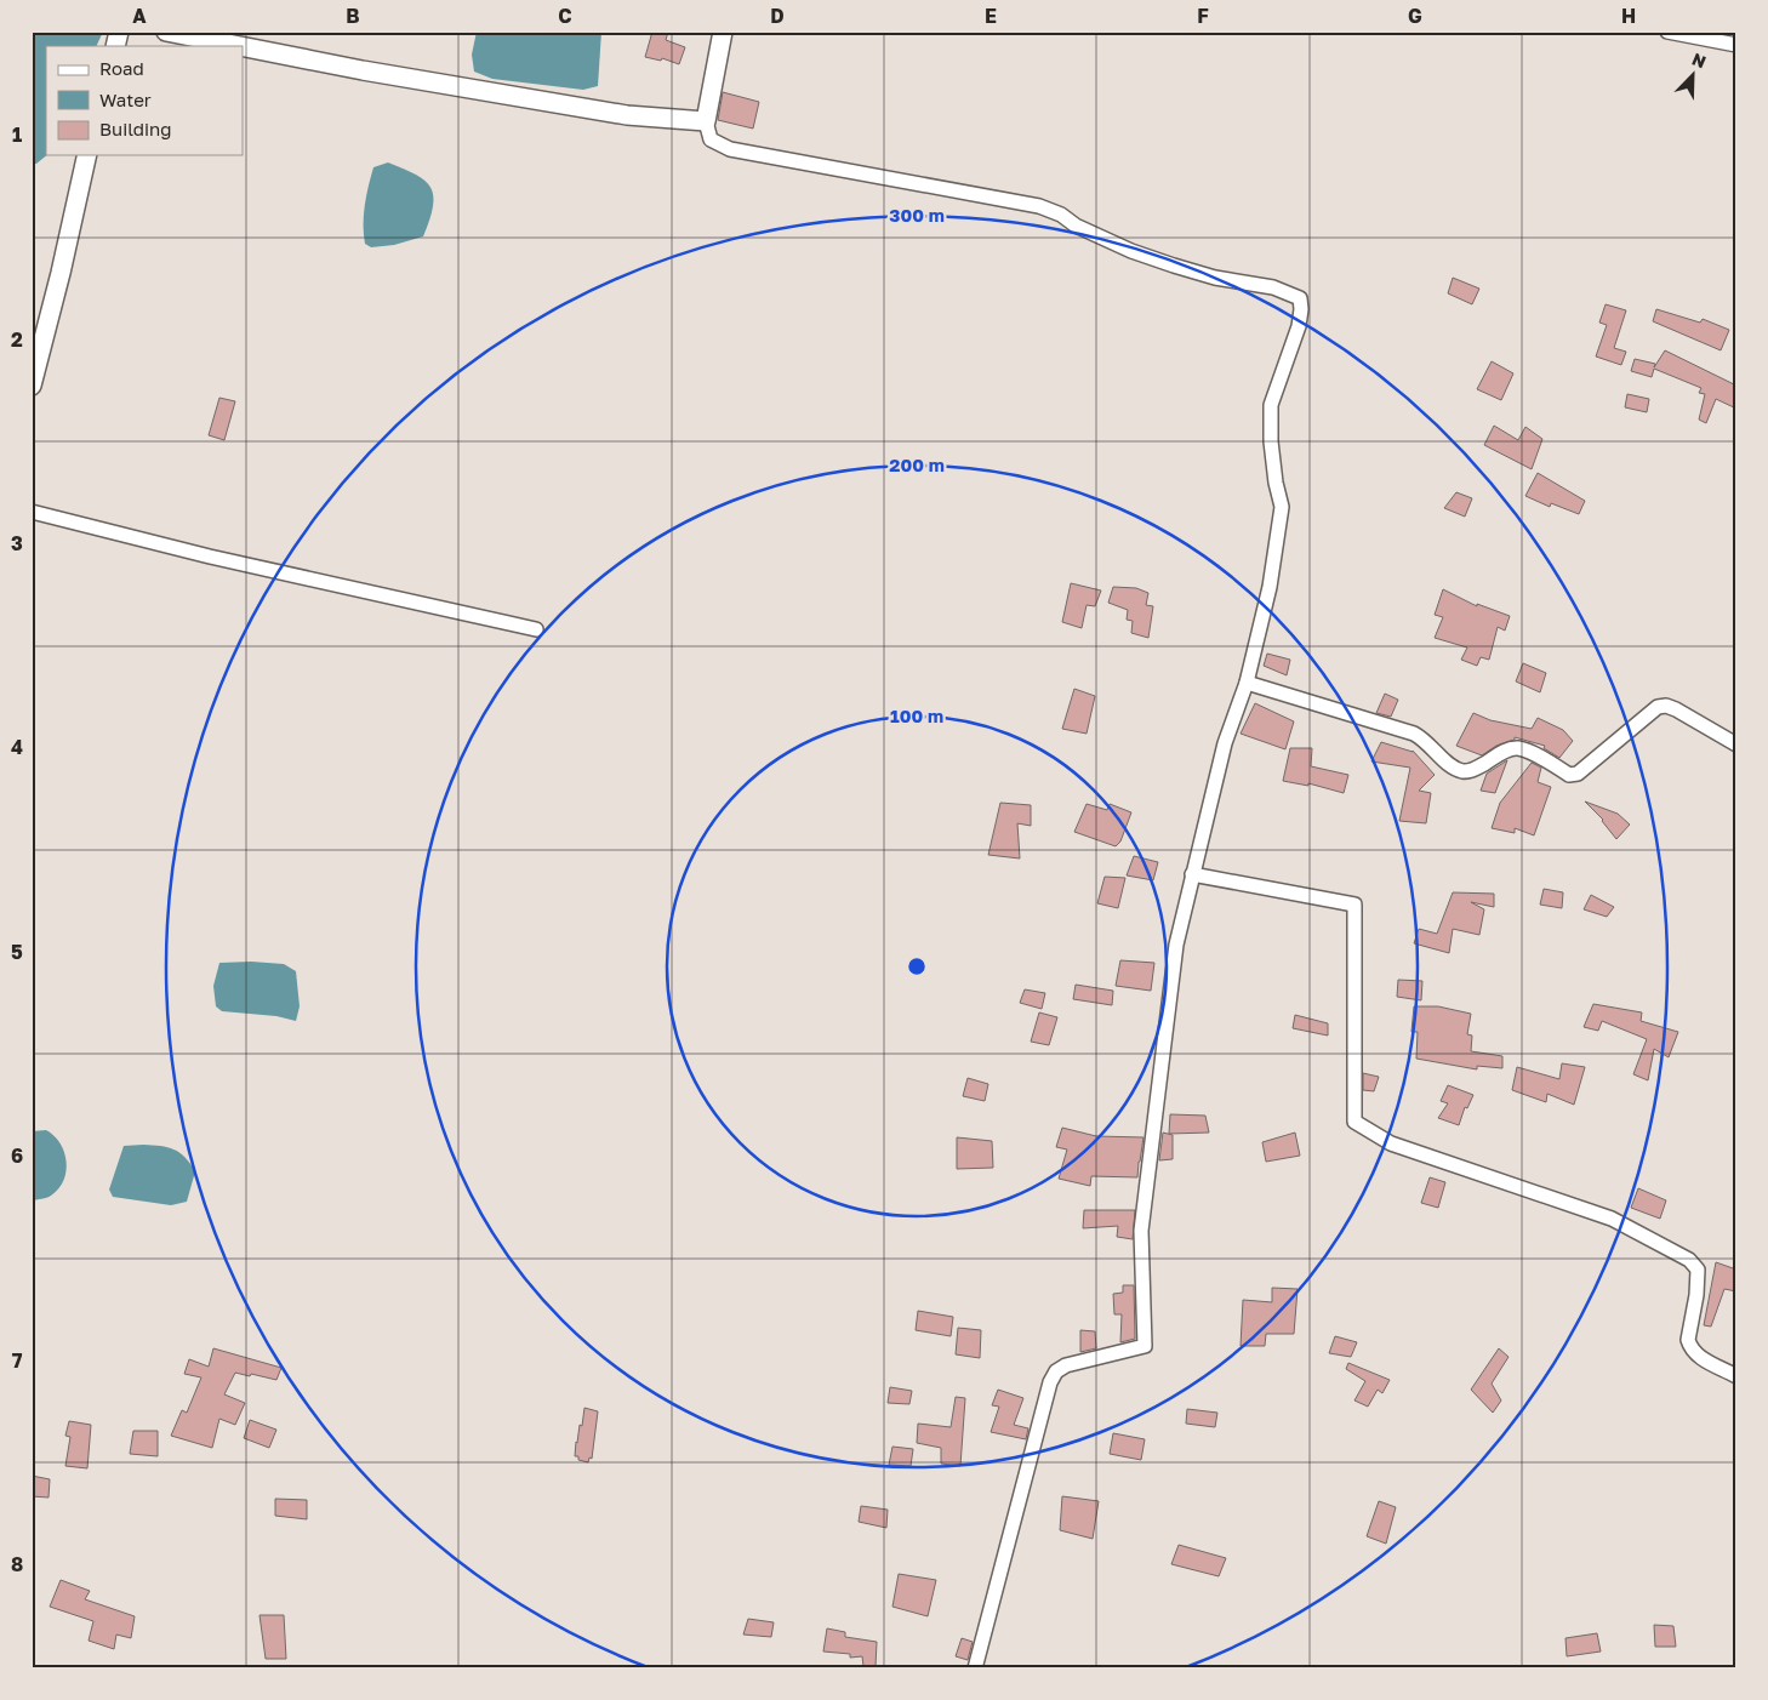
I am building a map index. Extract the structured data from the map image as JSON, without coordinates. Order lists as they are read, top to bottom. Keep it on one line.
{"legend":["Road","Water","Building"],"north":"top right","grid":{"columns":["A","B","C","D","E","F","G","H"],"rows":["1","2","3","4","5","6","7","8"]},"rings":["300 m","200 m","100 m"]}
